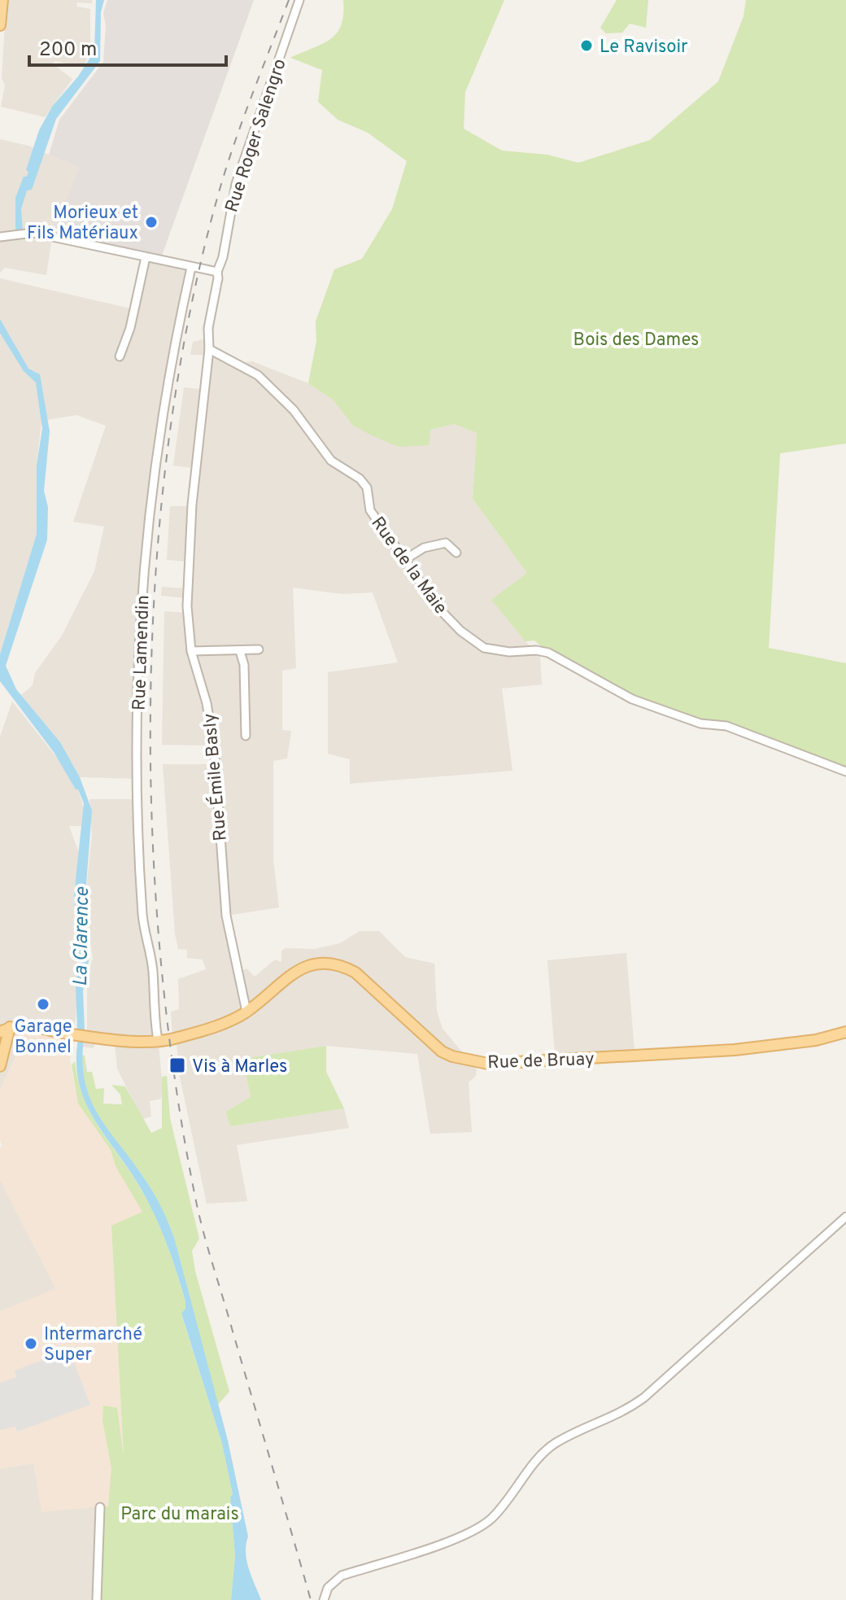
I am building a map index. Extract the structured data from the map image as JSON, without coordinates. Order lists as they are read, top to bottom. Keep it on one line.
{"streets":{"main road":["Rue de Bruay"],"street":["Rue Roger Salengro","Rue de la Maie","Rue Lamendin","Rue Émile Basly"]},"crossings":[["Rue Roger Salengro","Rue de la Maie"],["Rue Roger Salengro","Rue Émile Basly"],["Rue de la Maie","Rue Émile Basly"],["Rue Lamendin","Rue de Bruay"],["Rue Émile Basly","Rue de Bruay"]],"water":["La Clarence"],"parks":["Bois des Dames","Parc du marais"],"places":{"other":["Le Ravisoir","Morieux et Fils Matériaux","Garage Bonnel","Intermarché Super"],"transit":["Vis à Marles"]},"scale_bar":"200 m"}
